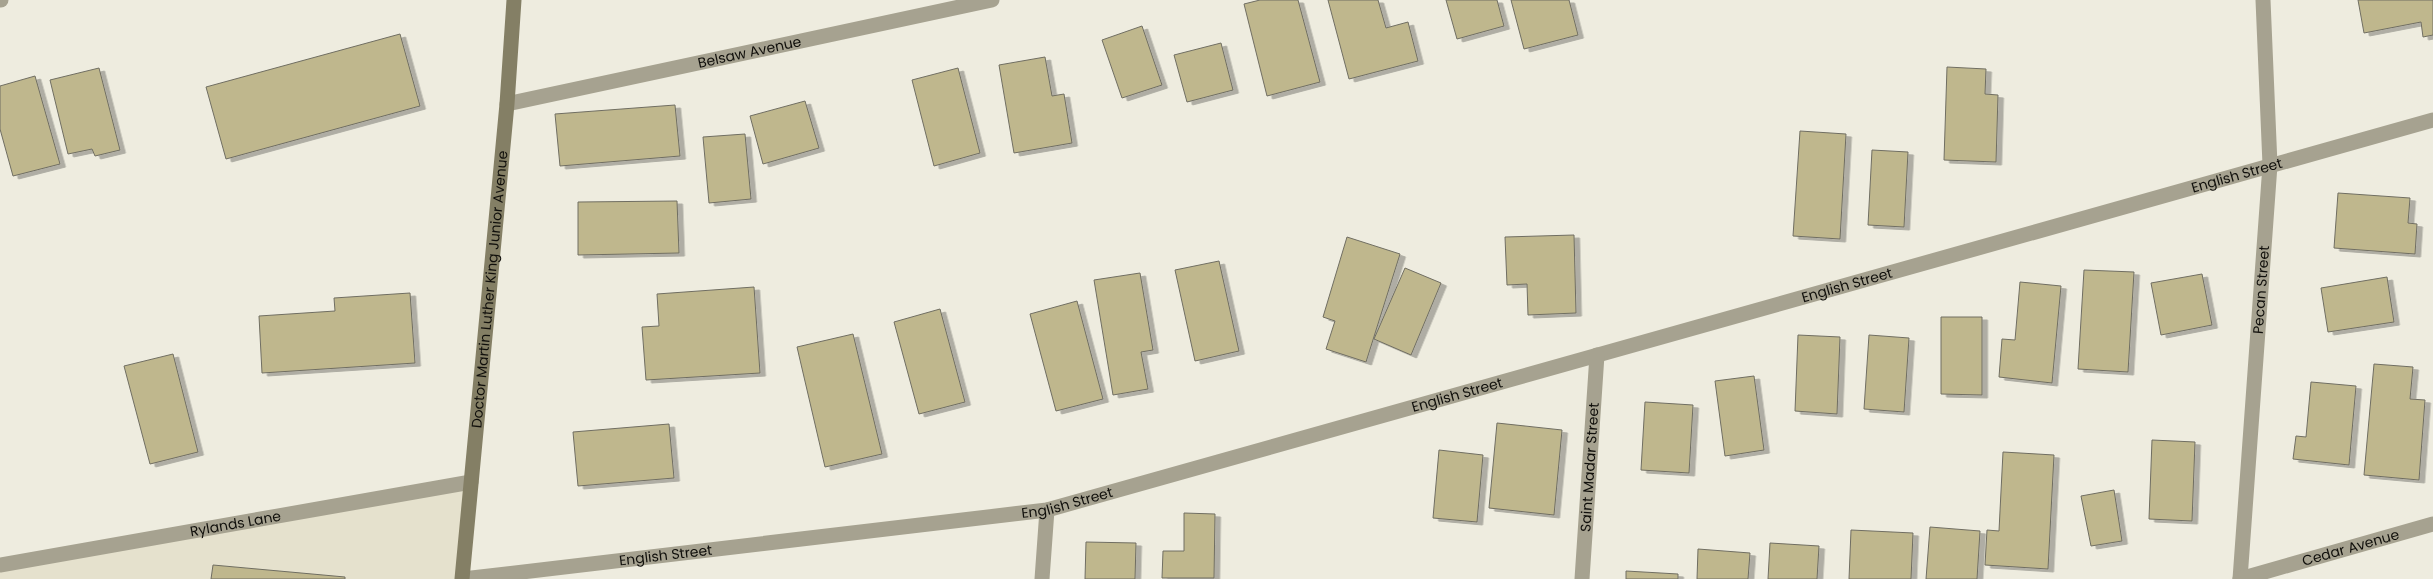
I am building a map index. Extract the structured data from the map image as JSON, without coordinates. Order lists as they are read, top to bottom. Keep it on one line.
{"streets":{"main road":["Doctor Martin Luther King Junior Avenue"],"street":["Belsaw Avenue","English Street","Pecan Street","Saint Madar Street","Rylands Lane","Cedar Avenue"]},"crossings":[["Belsaw Avenue","Doctor Martin Luther King Junior Avenue"],["English Street","Doctor Martin Luther King Junior Avenue"],["English Street","Pecan Street"],["English Street","Saint Madar Street"],["Doctor Martin Luther King Junior Avenue","Rylands Lane"],["Pecan Street","Cedar Avenue"]]}
